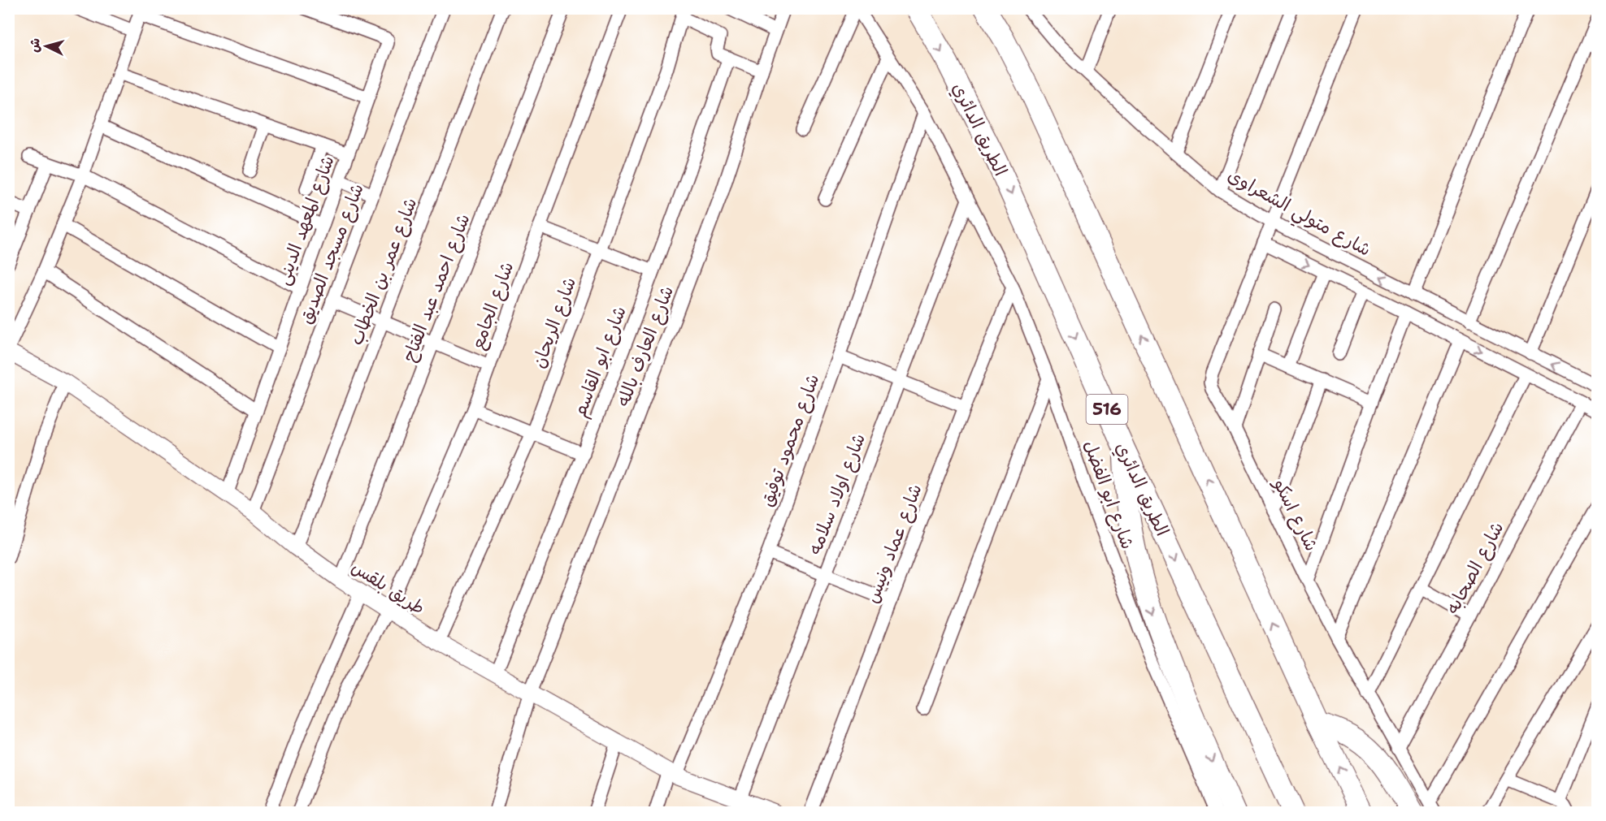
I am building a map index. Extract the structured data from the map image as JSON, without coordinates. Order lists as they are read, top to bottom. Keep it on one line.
{"streets":{"highway":["الطريق الدائري","516"],"main road":["طريق بلقس"],"street":["شارع متولي الشعراوى","شارع المعهد الدينى","شارع مسجد الصديق","شارع عمر بن الخطاب","شارع احمد عبد الفتاح","شارع الجامع","شارع الريحان","شارع العارف بالله","شارع ابو القاسم","شارع محمود توفيق","شارع اولاد سلامه","شارع ابو الفضل","شارع اسكو","شارع عماد ونيس","شارع الصحابه"]},"crossings":[["شارع متولي الشعراوى","شارع اسكو"],["شارع المعهد الدينى","طريق بلقس"],["شارع مسجد الصديق","طريق بلقس"],["شارع عمر بن الخطاب","طريق بلقس"],["شارع احمد عبد الفتاح","طريق بلقس"],["شارع الجامع","طريق بلقس"],["شارع الريحان","طريق بلقس"],["شارع العارف بالله","طريق بلقس"],["شارع ابو القاسم","طريق بلقس"],["شارع محمود توفيق","شارع ابو الفضل"],["شارع محمود توفيق","طريق بلقس"],["شارع اولاد سلامه","شارع ابو الفضل"],["شارع اولاد سلامه","طريق بلقس"],["شارع ابو الفضل","شارع عماد ونيس"],["شارع اسكو","شارع الصحابه"]],"north":"left"}
